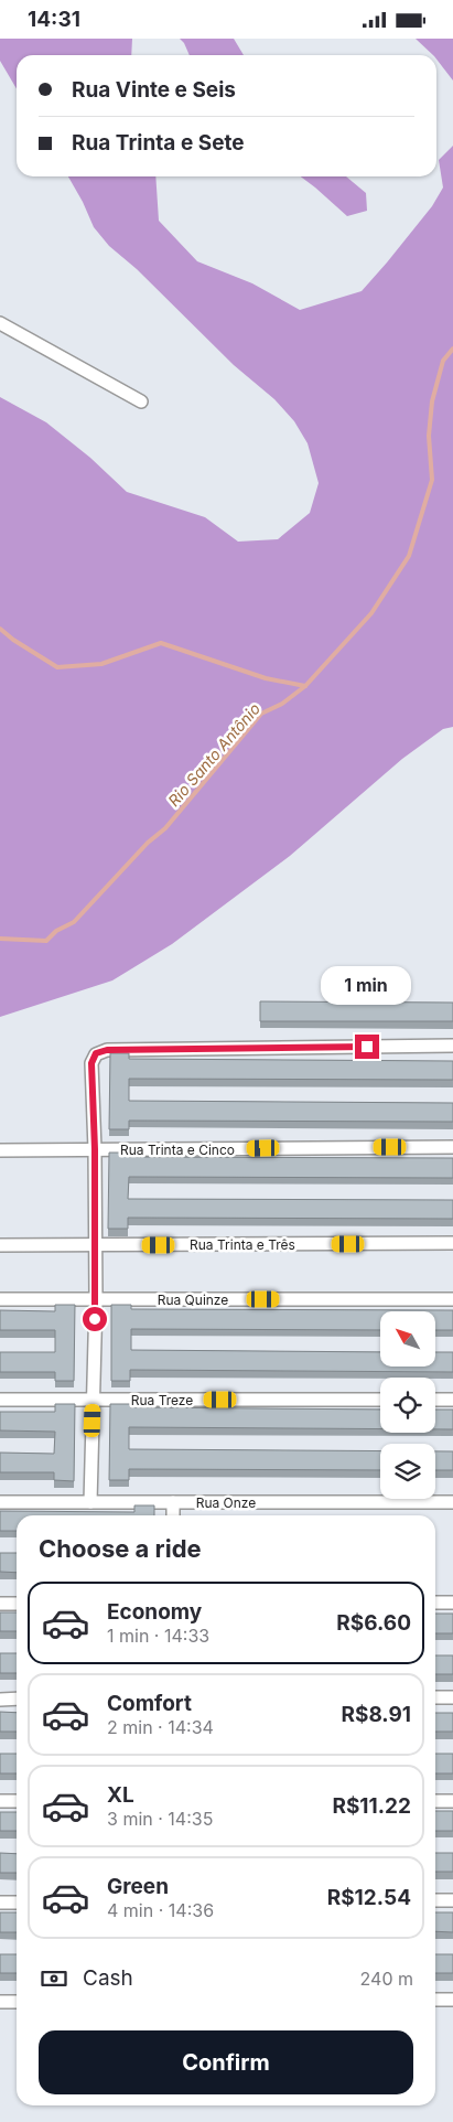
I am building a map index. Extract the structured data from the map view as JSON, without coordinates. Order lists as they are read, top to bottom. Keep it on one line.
{"streets":{"street":["Rua Trinta e Cinco","Rua Trinta e Três","Rua Quinze","Rua Treze","Rua Onze"]},"water":["Rio Santo Antônio"],"north":"top left","page":{"status":"14:31","banner":["Rua Vinte e Seis","Rua Trinta e Sete"],"bubble":"1 min","heading":"Choose a ride","list":[{"name":"Economy","note":"1 min · 14:33","value":"R$6.60"},{"name":"Comfort","note":"2 min · 14:34","value":"R$8.91"},{"name":"XL","note":"3 min · 14:35","value":"R$11.22"},{"name":"Green","note":"4 min · 14:36","value":"R$12.54"}],"pay":["Cash","240 m"],"buttons":"Confirm"}}
